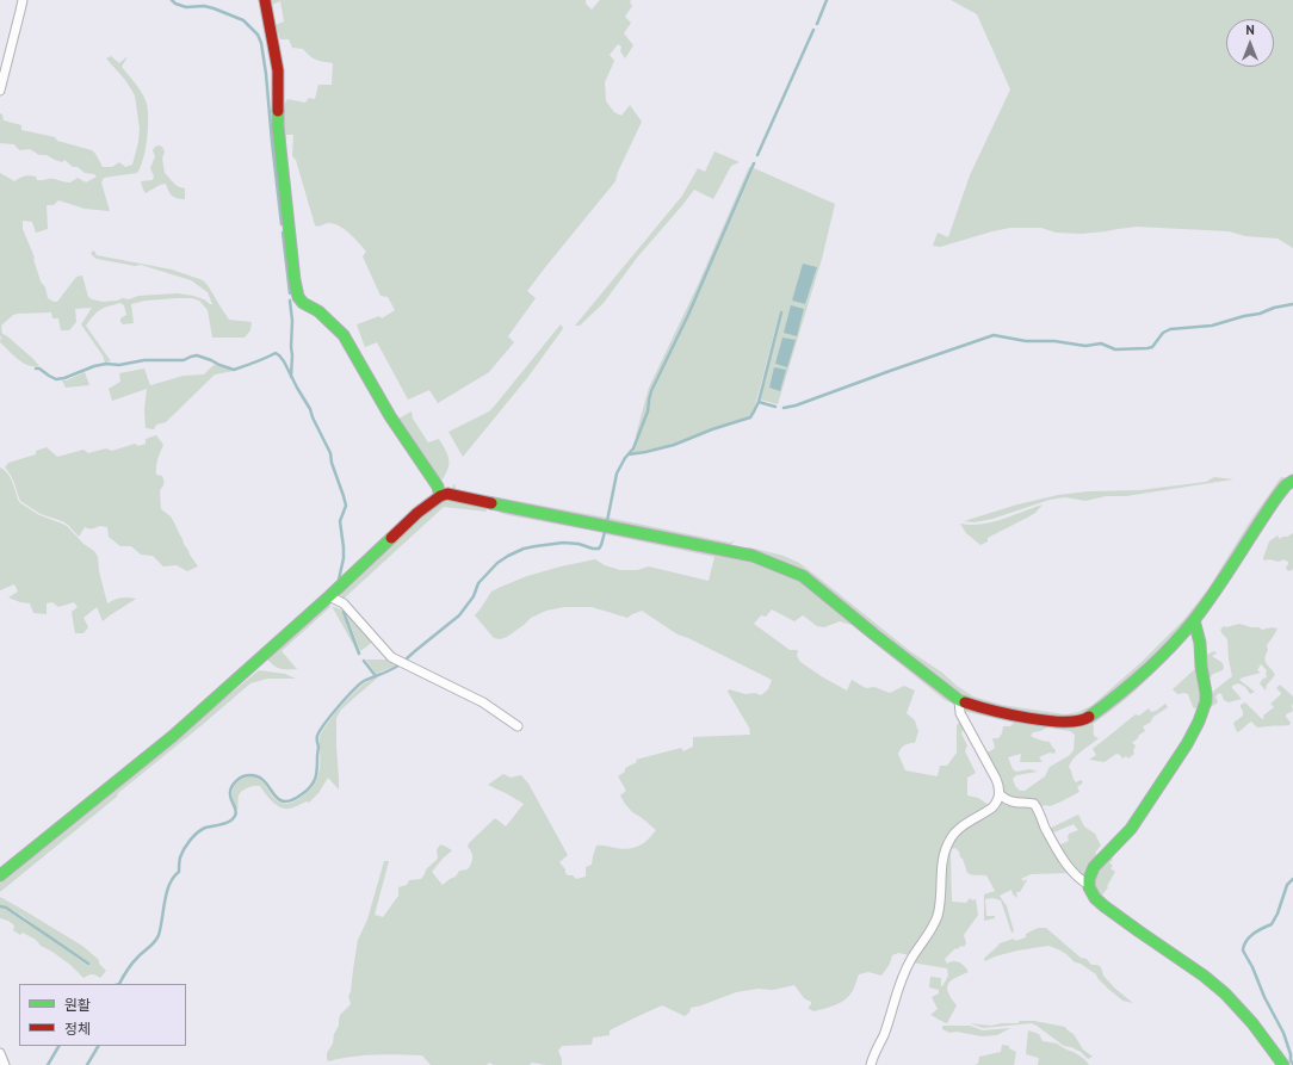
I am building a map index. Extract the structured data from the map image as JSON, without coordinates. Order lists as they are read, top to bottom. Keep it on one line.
{"legend":["원활","정체"],"north":"top"}
